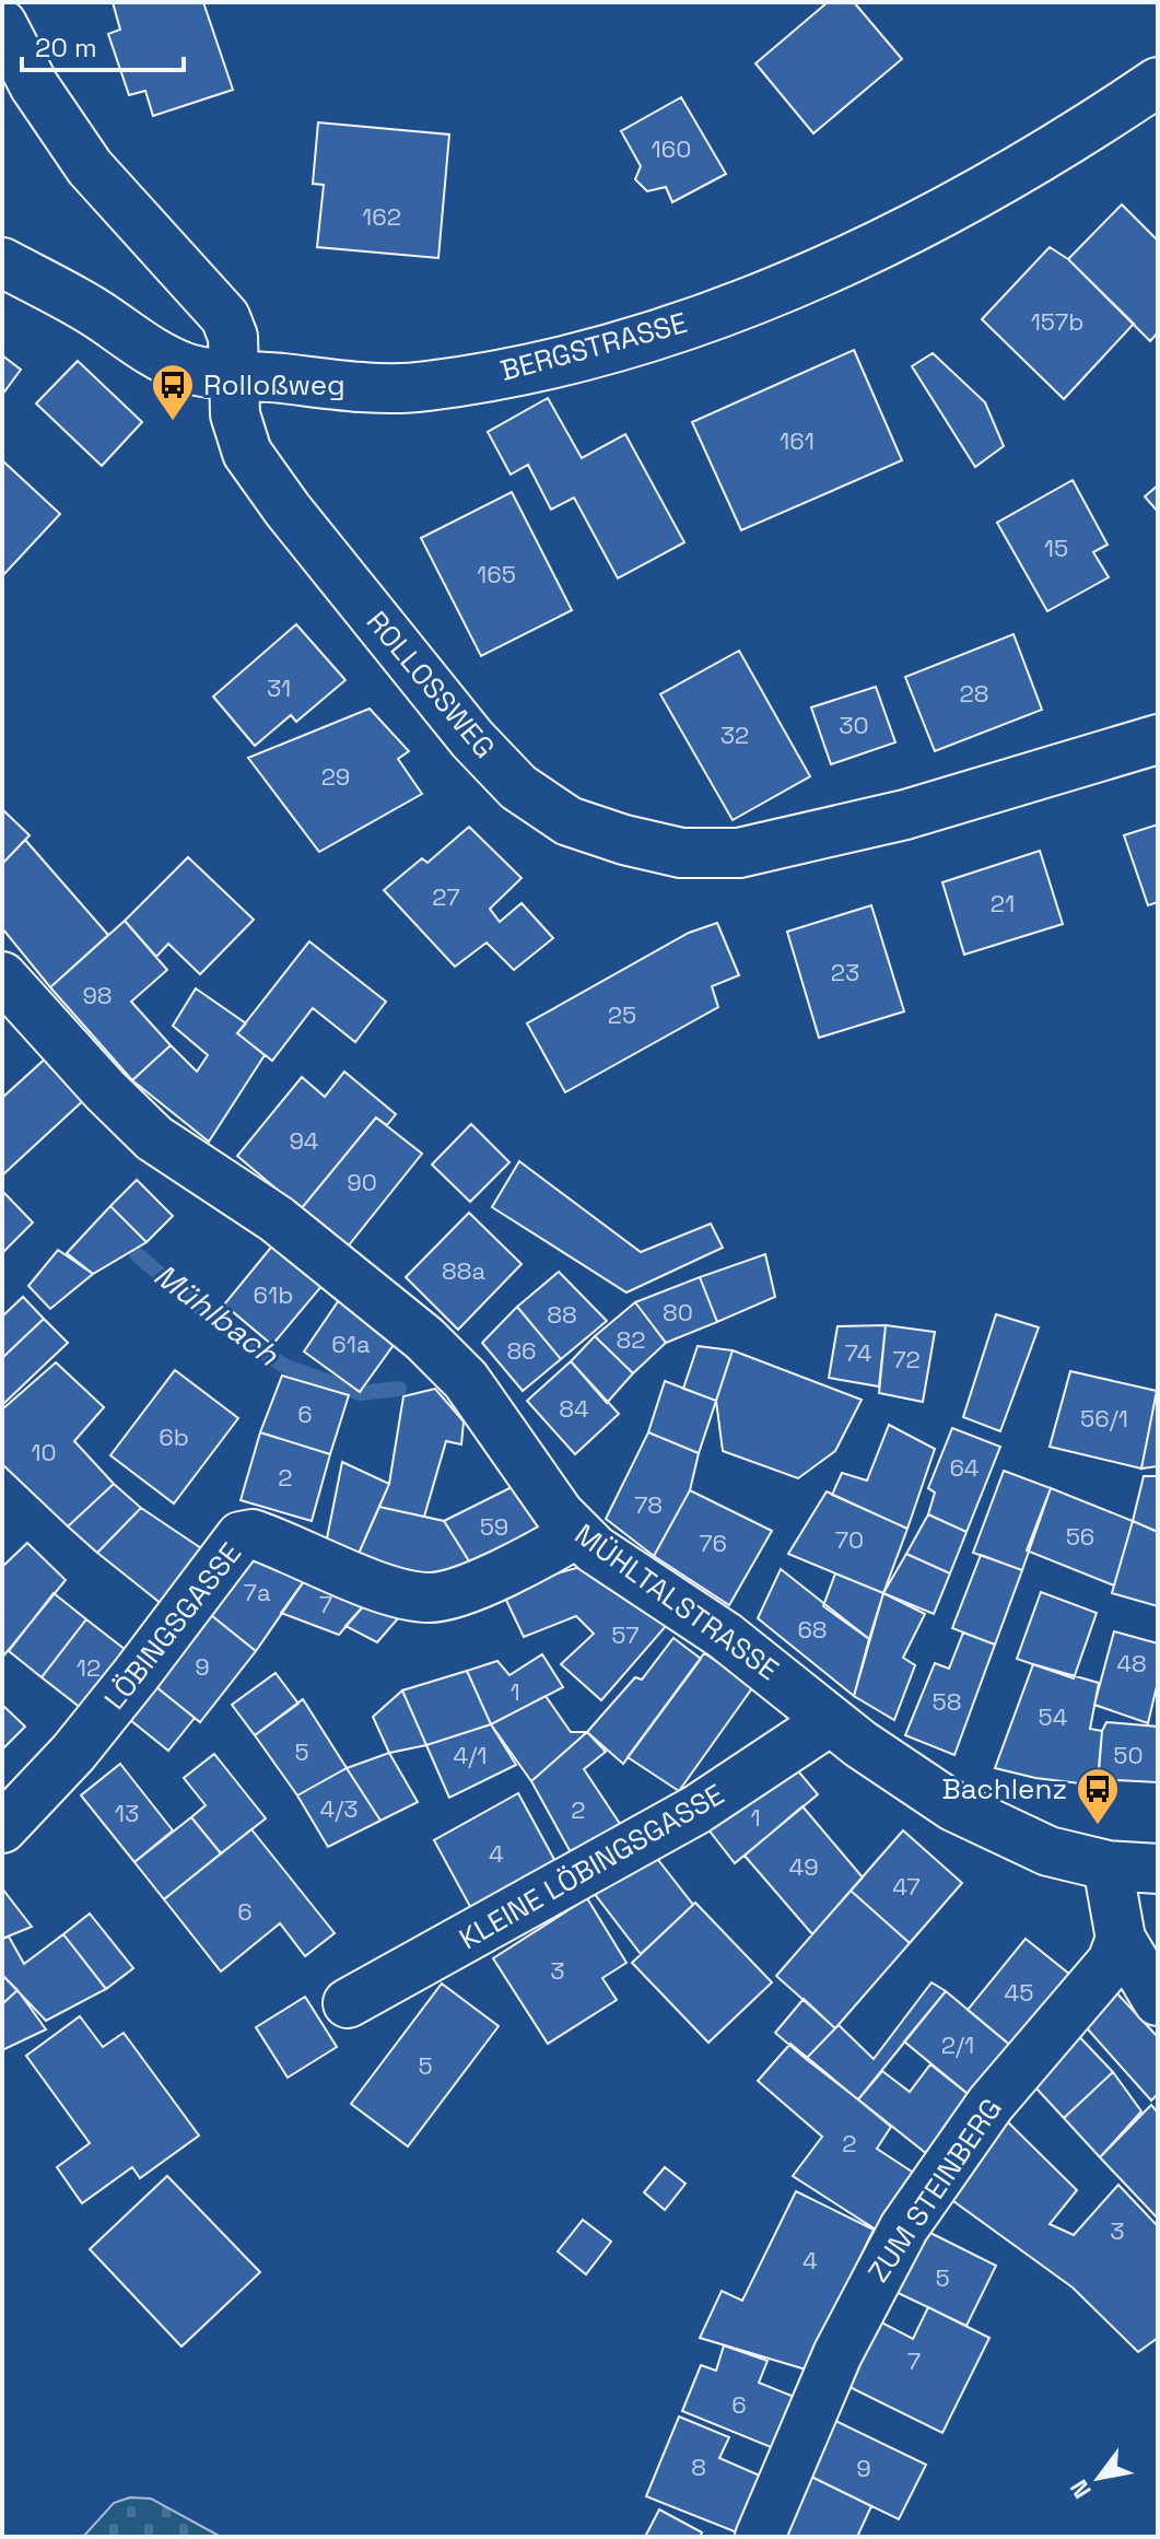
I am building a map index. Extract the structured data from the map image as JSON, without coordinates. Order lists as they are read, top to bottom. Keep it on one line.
{"streets":{"street":["BERGSTRASSE","ROLLOSSWEG","MÜHLTALSTRASSE","LÖBINGSGASSE","KLEINE LÖBINGSGASSE","ZUM STEINBERG"]},"crossings":[["BERGSTRASSE","ROLLOSSWEG"],["MÜHLTALSTRASSE","LÖBINGSGASSE"],["MÜHLTALSTRASSE","KLEINE LÖBINGSGASSE"]],"water":["Mühlbach"],"places":{"bus stop":["Rolloßweg","Bachlenz"]},"house_numbers":["160","162","157b","161","15","165","31","28","30","32","29","27","21","23","98","25","94","90","88a","61b","80","88","82","61a","86","74","72","84","6","56/1","6b","10","64","2","78","59","56","70","76","7a","7","68","57","48","9","12","1","58","54","5","4/1","50","4/3","2","13","1","4","49","47","6","3","45","2/1","5","2","3","4","5","7","6","8","9"],"scale_bar":"20 m","north":"bottom left"}
